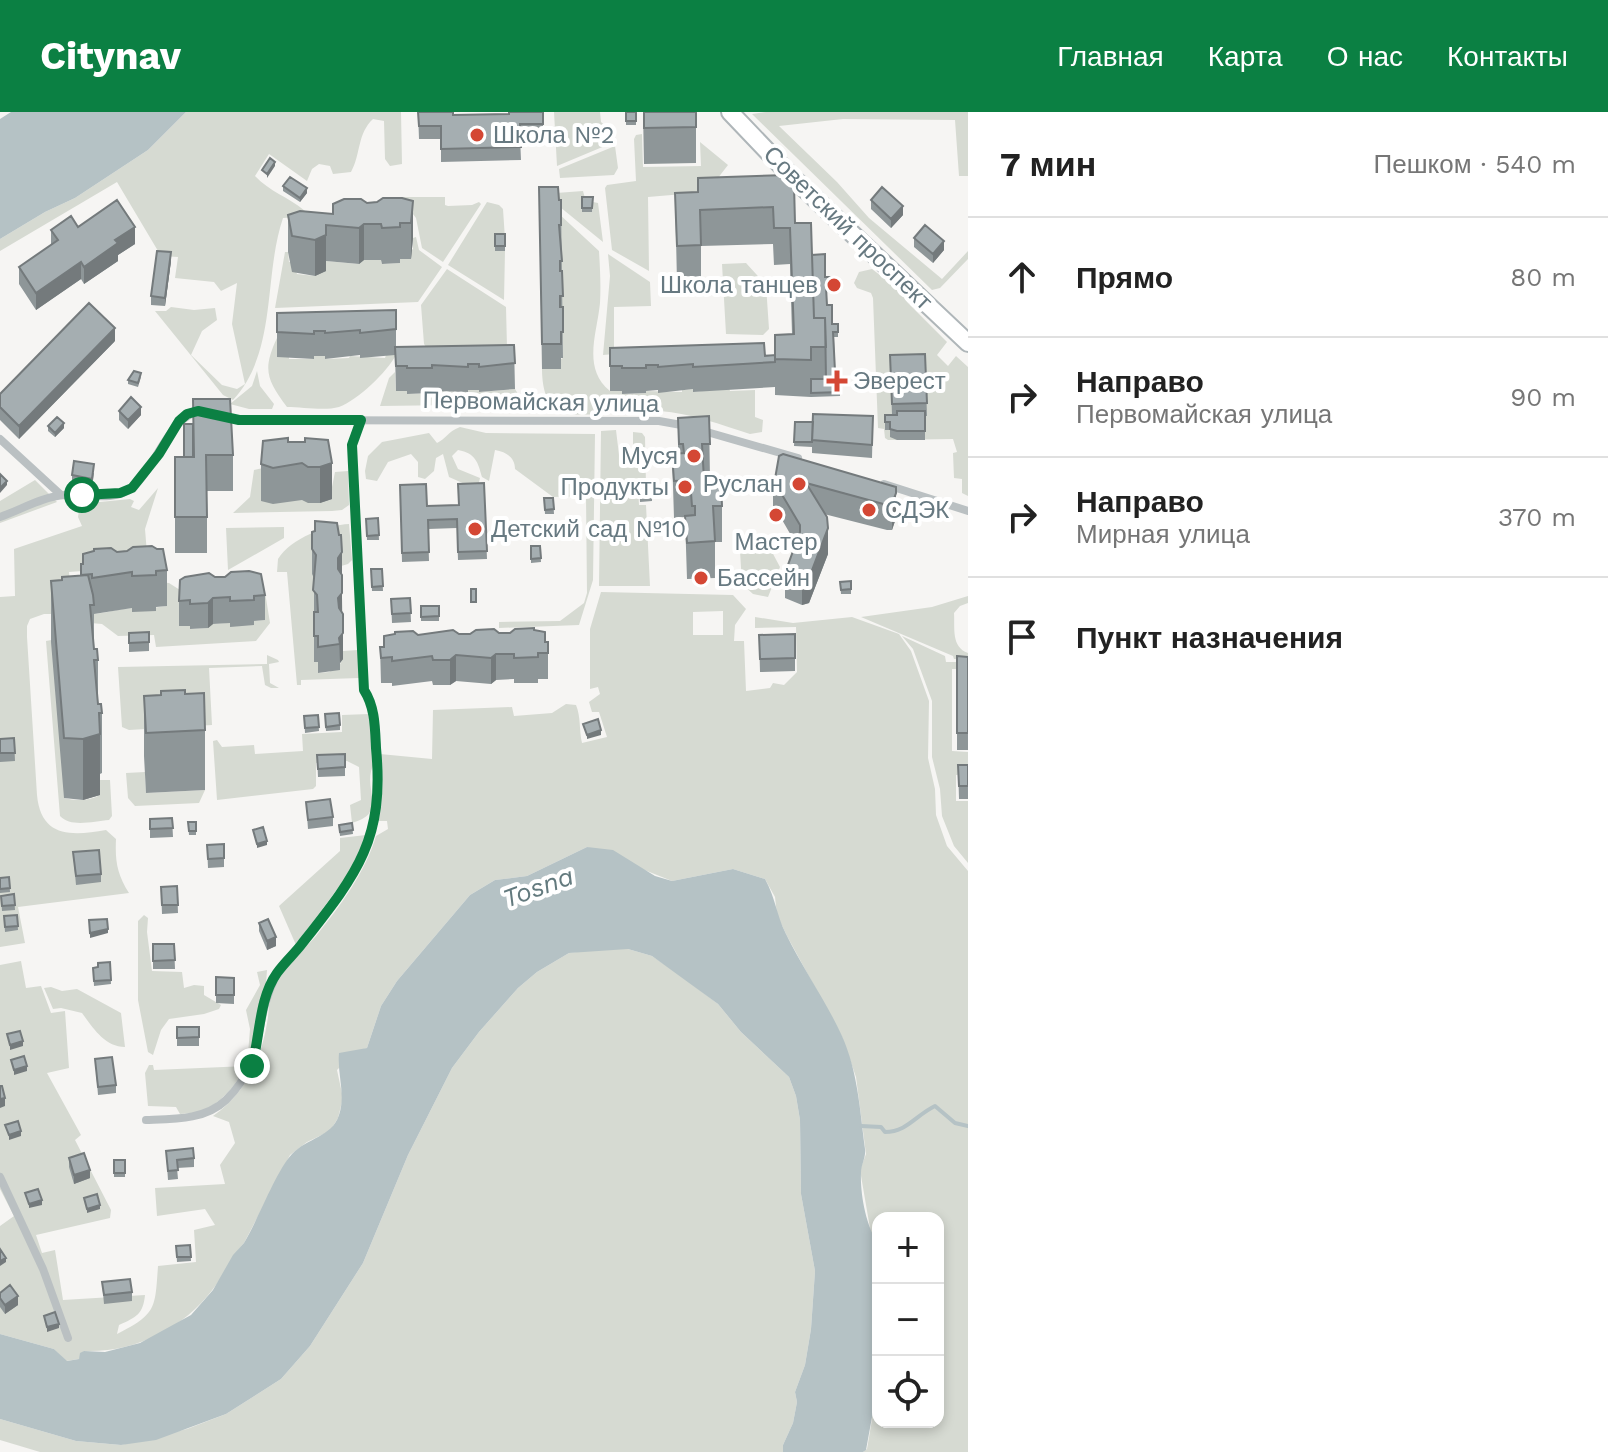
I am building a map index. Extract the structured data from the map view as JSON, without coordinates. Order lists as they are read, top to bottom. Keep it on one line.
{"streets":{"main road":["Советский проспект"],"street":["Первомайская улица"]},"water":["Tosna"],"places":{"other":["Школа №2","Школа танцев","Муся","Руслан","Продукты","СДЭК","Мастер","Детский сад №10","Бассейн"],"health":["Эверест"]},"page":{"header":"Citynav","nav":["Главная","Карта","О нас","Контакты"],"heading":["7 мин","Пешком · 540 m"],"list":[["Прямо","80 m"],["Направо","Первомайская улица","90 m"],["Направо","Мирная улица","370 m"],"Пункт назначения"],"map_buttons":["+","−"]}}
